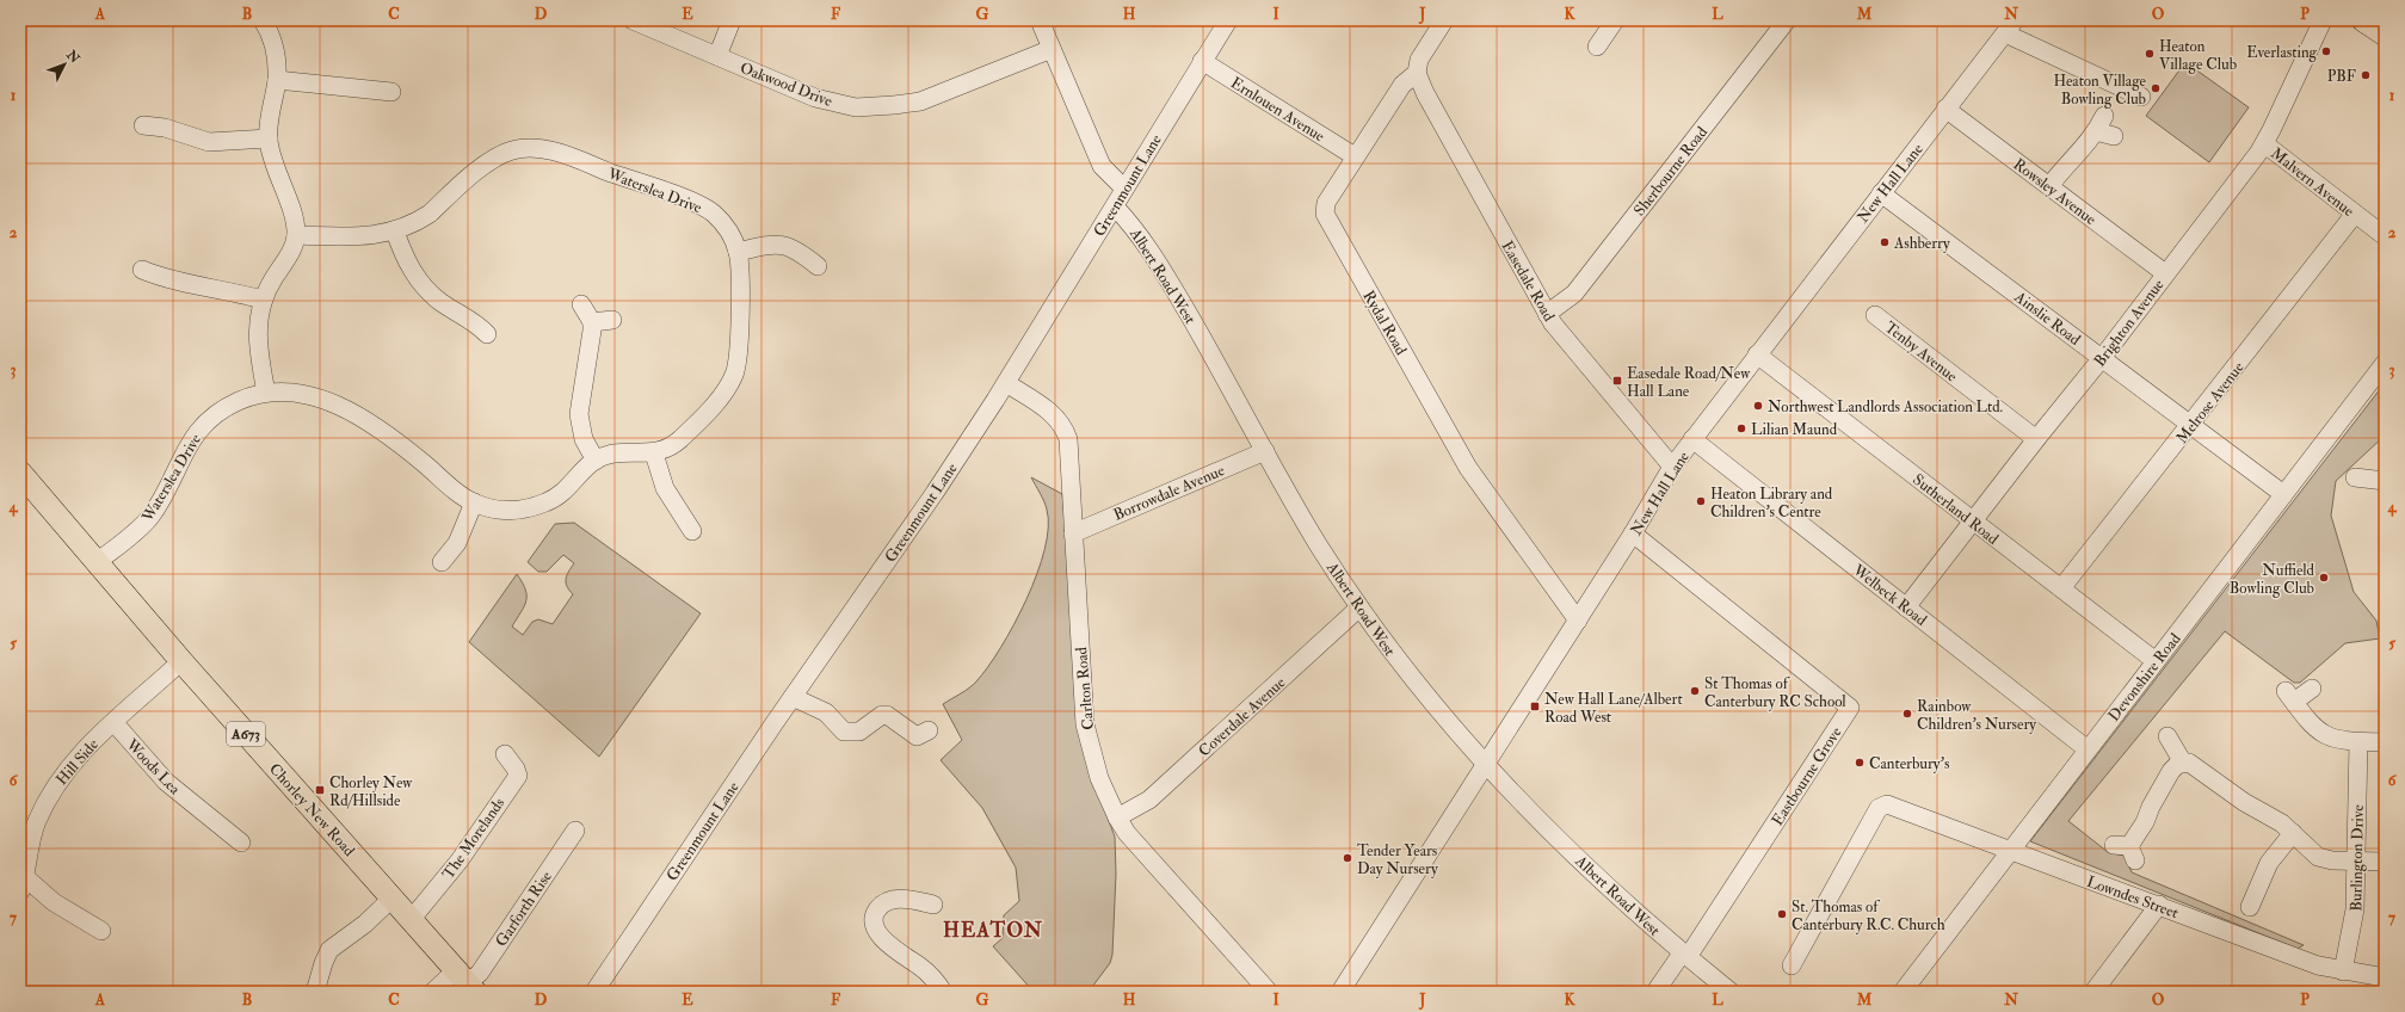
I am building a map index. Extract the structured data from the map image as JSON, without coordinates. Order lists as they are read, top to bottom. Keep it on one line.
{"streets":{"main road":["A673","Chorley New Road"],"street":["Oakwood Drive","Ernlouen Avenue","Sherbourne Road","Malvern Avenue","New Hall Lane","Greenmount Lane","Waterslea Drive","Rowsley Avenue","Albert Road West","Easedale Road","Ainslie Road","Rydal Road","Brighton Avenue","Tenby Avenue","Melrose Avenue","Borrowdale Avenue","Sutherland Road","Welbeck Road","Devonshire Road","Carlton Road","Coverdale Avenue","Hill Side","Woods Lea","Eastbourne Grove","The Morelands","Burlington Drive","Lowndes Street","Garforth Rise"]},"crossings":[["Ernlouen Avenue","Greenmount Lane"],["Ernlouen Avenue","Rydal Road"],["Sherbourne Road","Easedale Road"],["Malvern Avenue","Brighton Avenue"],["Malvern Avenue","Melrose Avenue"],["New Hall Lane","Rowsley Avenue"],["New Hall Lane","Albert Road West"],["New Hall Lane","Easedale Road"],["New Hall Lane","Ainslie Road"],["New Hall Lane","Rydal Road"],["New Hall Lane","Sutherland Road"],["New Hall Lane","Welbeck Road"],["New Hall Lane","Eastbourne Grove"],["Greenmount Lane","Albert Road West"],["Greenmount Lane","Carlton Road"],["Waterslea Drive","Chorley New Road"],["Rowsley Avenue","Brighton Avenue"],["Albert Road West","Borrowdale Avenue"],["Albert Road West","Coverdale Avenue"],["Albert Road West","Eastbourne Grove"],["Easedale Road","Rydal Road"],["Ainslie Road","Brighton Avenue"],["Ainslie Road","Melrose Avenue"],["Ainslie Road","Devonshire Road"],["Brighton Avenue","Tenby Avenue"],["Brighton Avenue","Sutherland Road"],["Brighton Avenue","Welbeck Road"],["Melrose Avenue","Sutherland Road"],["Borrowdale Avenue","Carlton Road"],["Sutherland Road","Devonshire Road"],["Welbeck Road","Devonshire Road"],["Devonshire Road","Lowndes Street"],["Carlton Road","Coverdale Avenue"],["Hill Side","Woods Lea"],["Hill Side","Chorley New Road"],["Chorley New Road","The Morelands"],["Chorley New Road","Garforth Rise"],["Burlington Drive","Lowndes Street"]],"districts":["HEATON"],"places":{"other":["Everlasting","Heaton Village Club","PBF","Heaton Village Bowling Club","Ashberry","Northwest Landlords Association Ltd.","Lilian Maund","Heaton Library and Children's Centre","Nuffield Bowling Club","St Thomas of Canterbury RC School","Rainbow Children's Nursery","Canterbury's","Tender Years Day Nursery","St. Thomas of Canterbury R.C. Church"],"transit":["Easedale Road/New Hall Lane","New Hall Lane/Albert Road West","Chorley New Rd/Hillside"]},"north":"top right","grid":{"columns":["A","B","C","D","E","F","G","H","I","J","K","L","M","N","O","P"],"rows":["1","2","3","4","5","6","7"]}}
